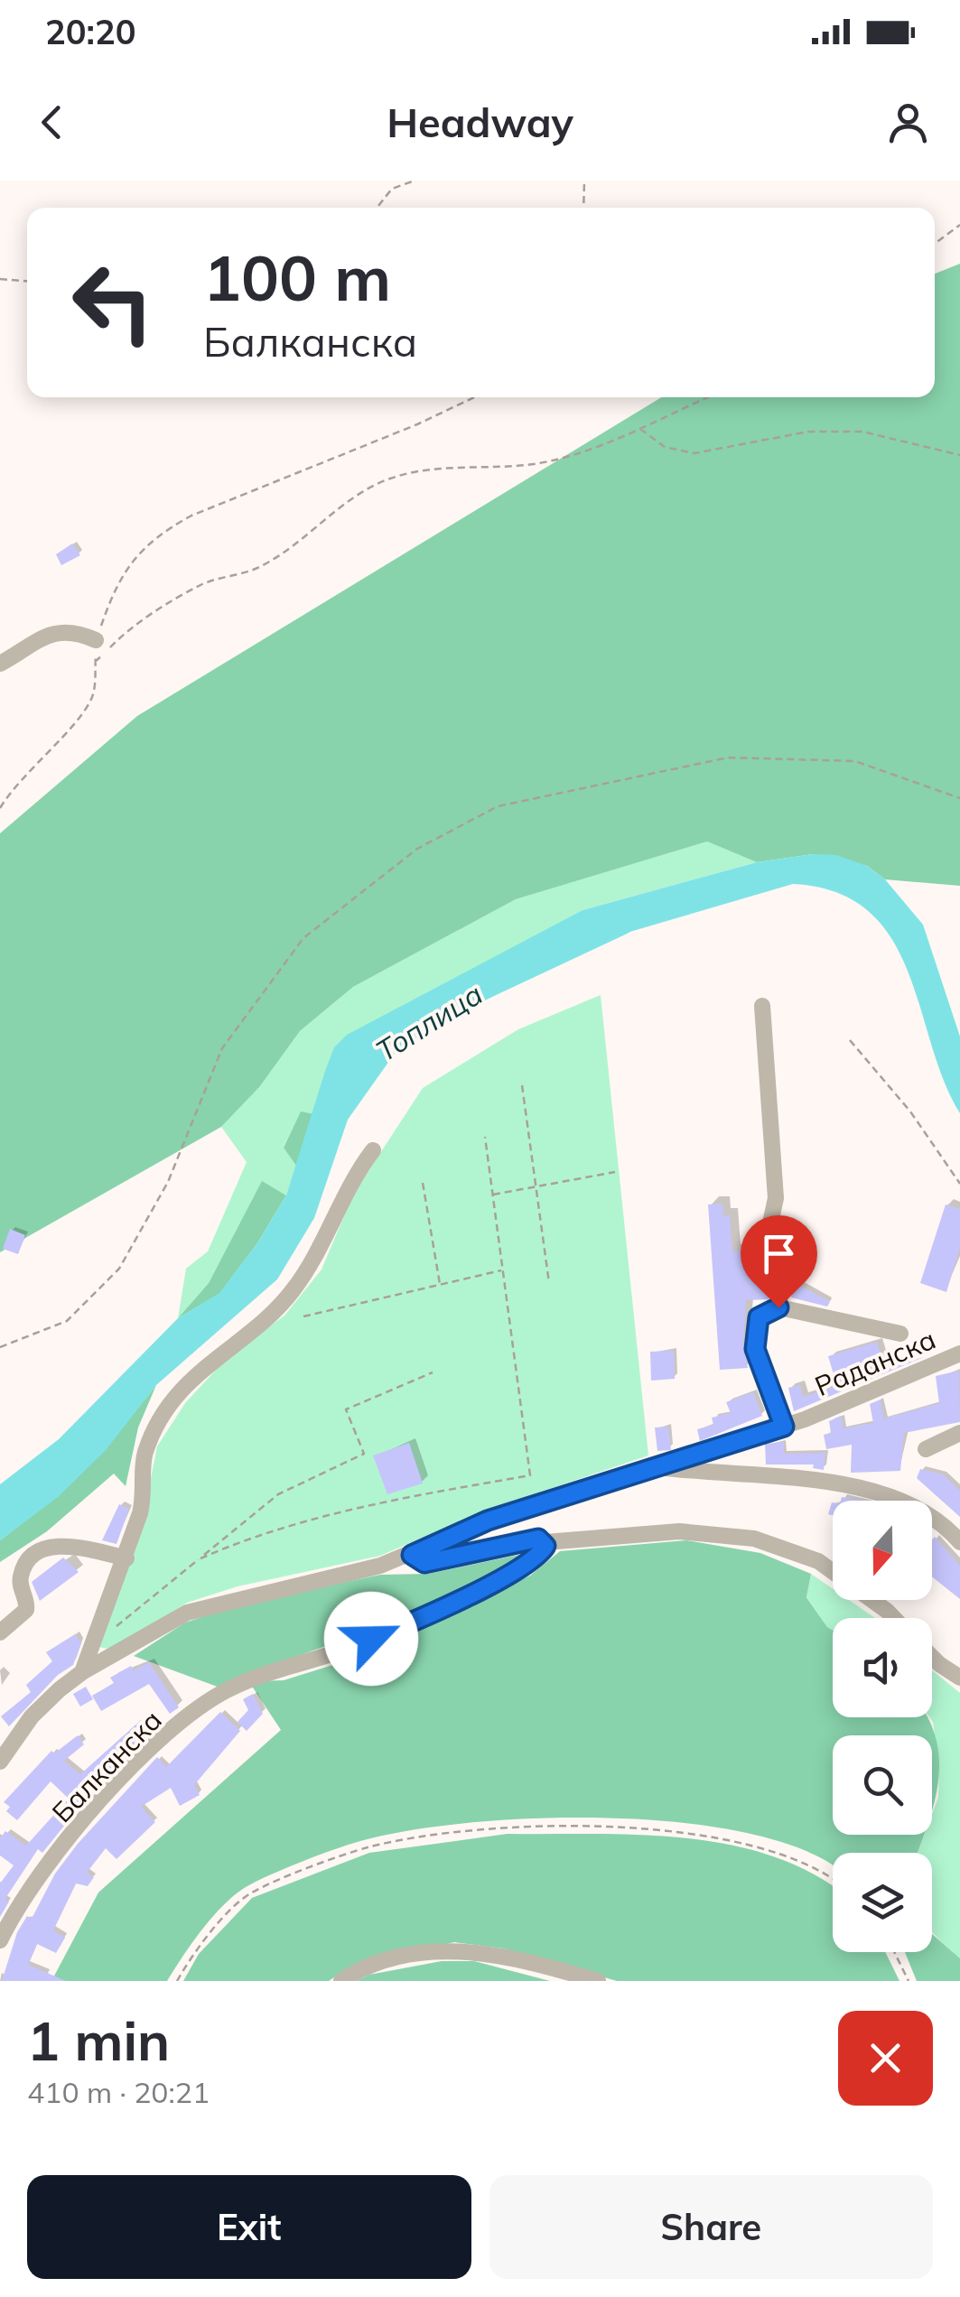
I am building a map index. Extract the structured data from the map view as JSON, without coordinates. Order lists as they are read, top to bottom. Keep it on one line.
{"streets":{"street":["Раданска","Балканска"]},"water":["Топлица"],"north":"bottom","page":{"status":"20:20","header":"Headway","turn":["100 m","Балканска"],"heading":["1 min","410 m · 20:21"],"buttons":["Exit","Share"]}}
